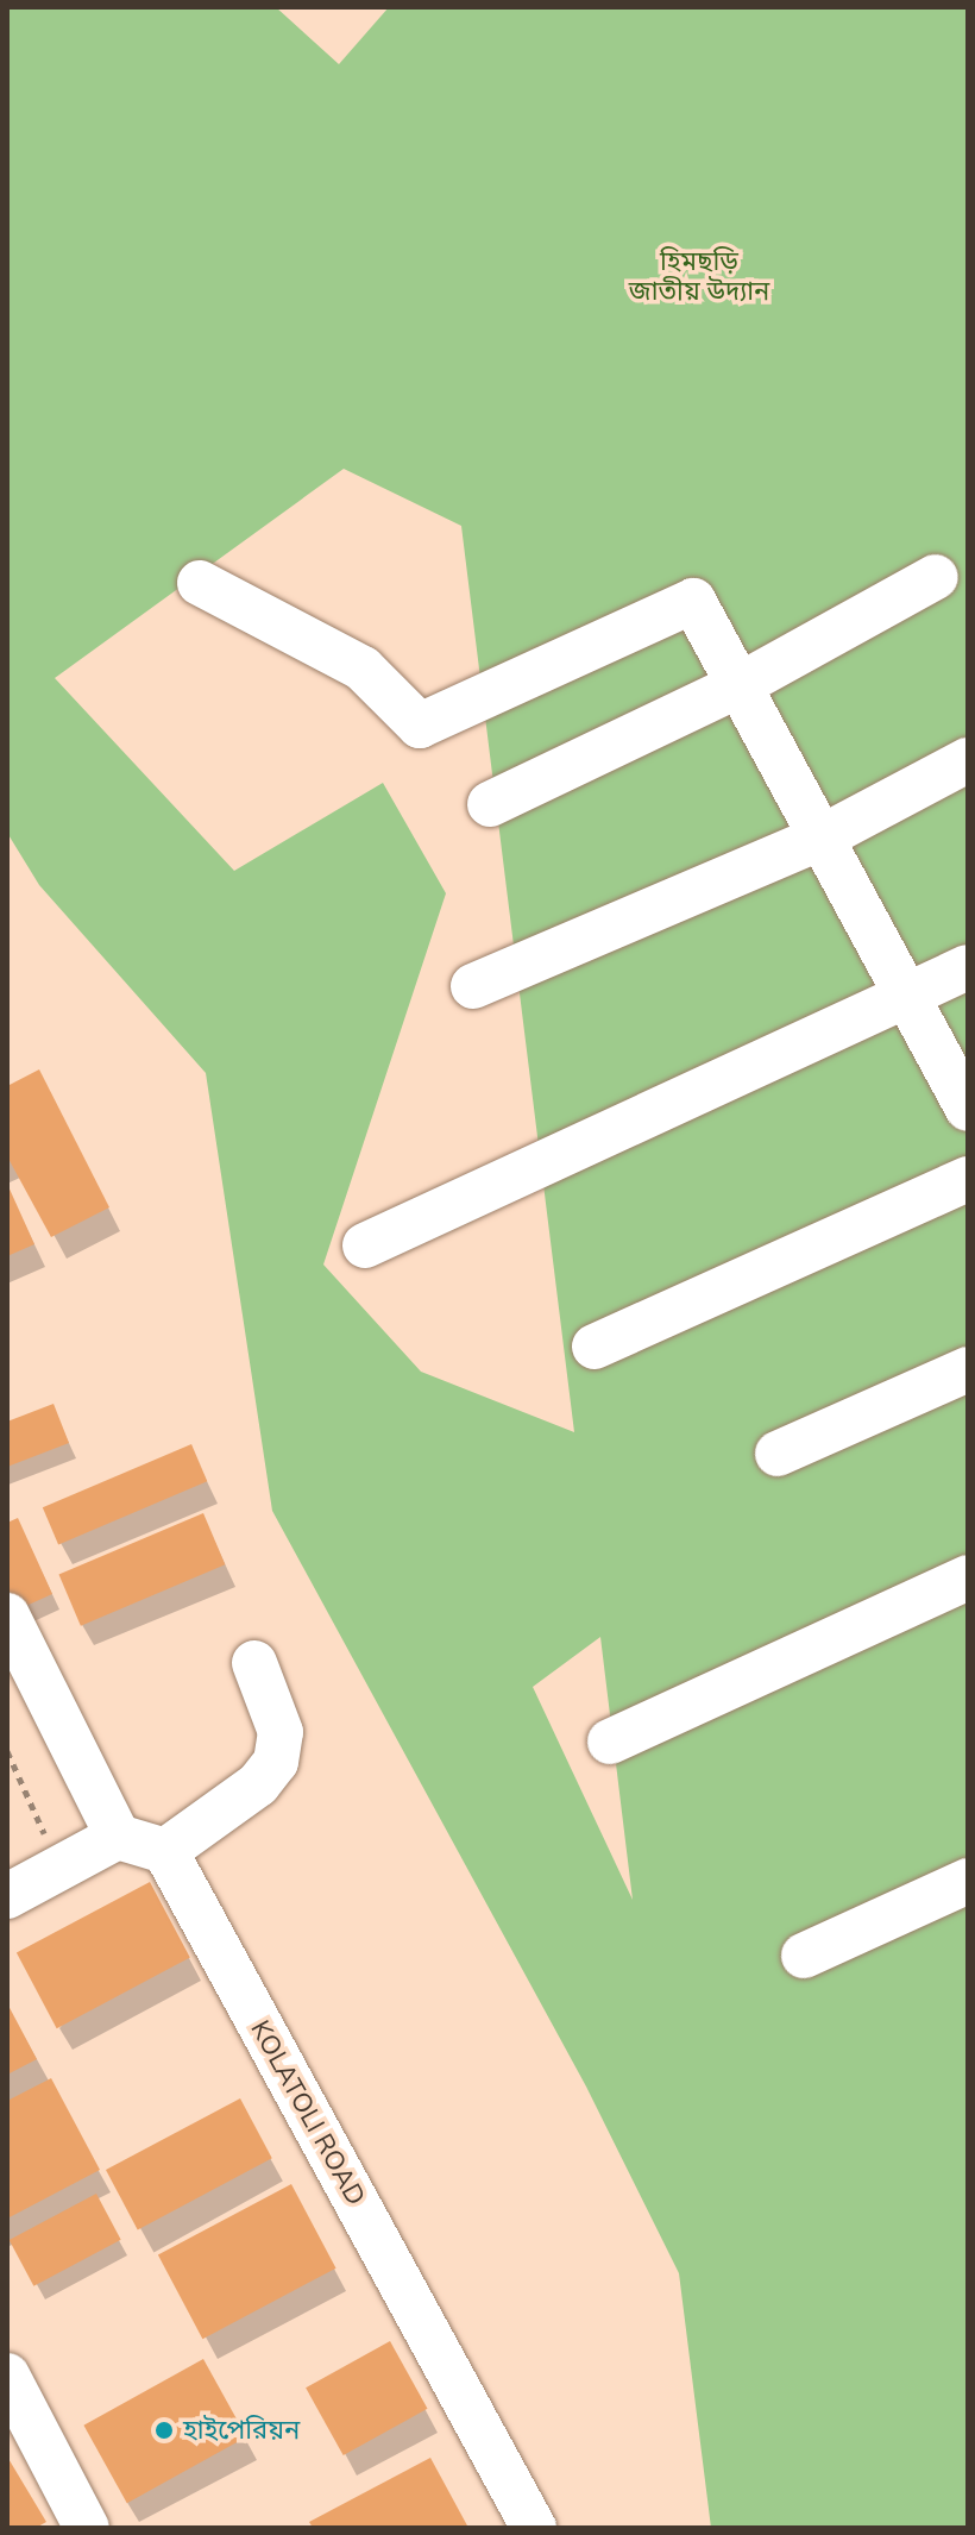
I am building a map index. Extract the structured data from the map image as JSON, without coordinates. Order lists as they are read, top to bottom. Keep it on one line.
{"streets":{"street":["KOLATOLI ROAD"]},"parks":["হিমছড়ি জাতীয় উদ্যান"],"places":["হাইপেরিয়ন"]}
